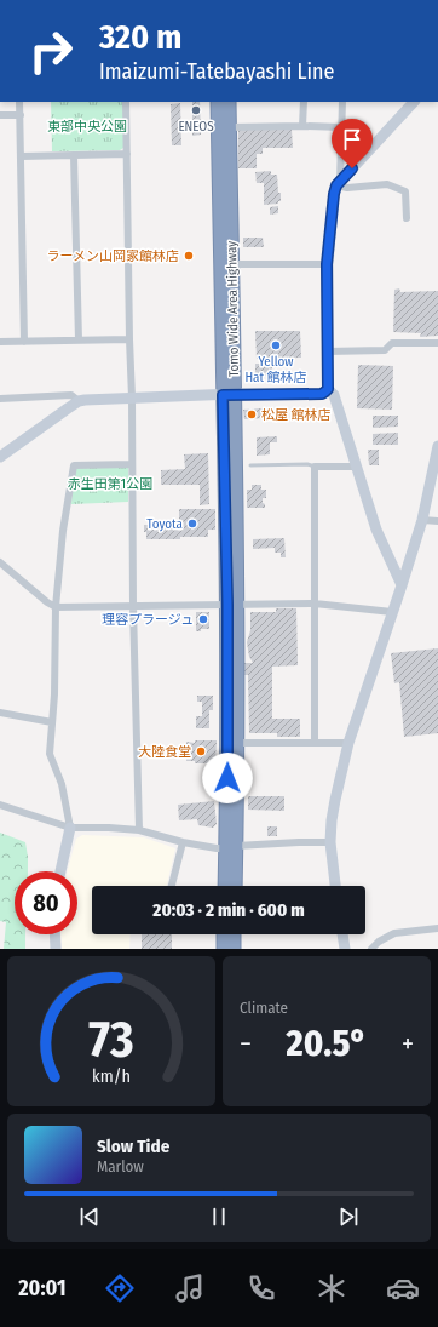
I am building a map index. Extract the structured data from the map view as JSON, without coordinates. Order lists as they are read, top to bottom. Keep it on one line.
{"streets":{"highway":["Tomo Wide Area Highway"]},"parks":["東部中央公園","赤生田第1公園"],"places":["ENEOS","ラーメン山岡家館林店","Yellow Hat 館林店","松屋 館林店","Toyota","理容プラージュ","大陸食堂"],"page":{"turn":["320 m","Imaizumi-Tatebayashi Line"],"limit":"80","trip":"20:03 · 2 min · 600 m","tile":"Climate","heat":["−","20.5°","+"],"song":["Slow Tide","Marlow"],"tabs":"20:01","gauge":["73","km/h"]}}
